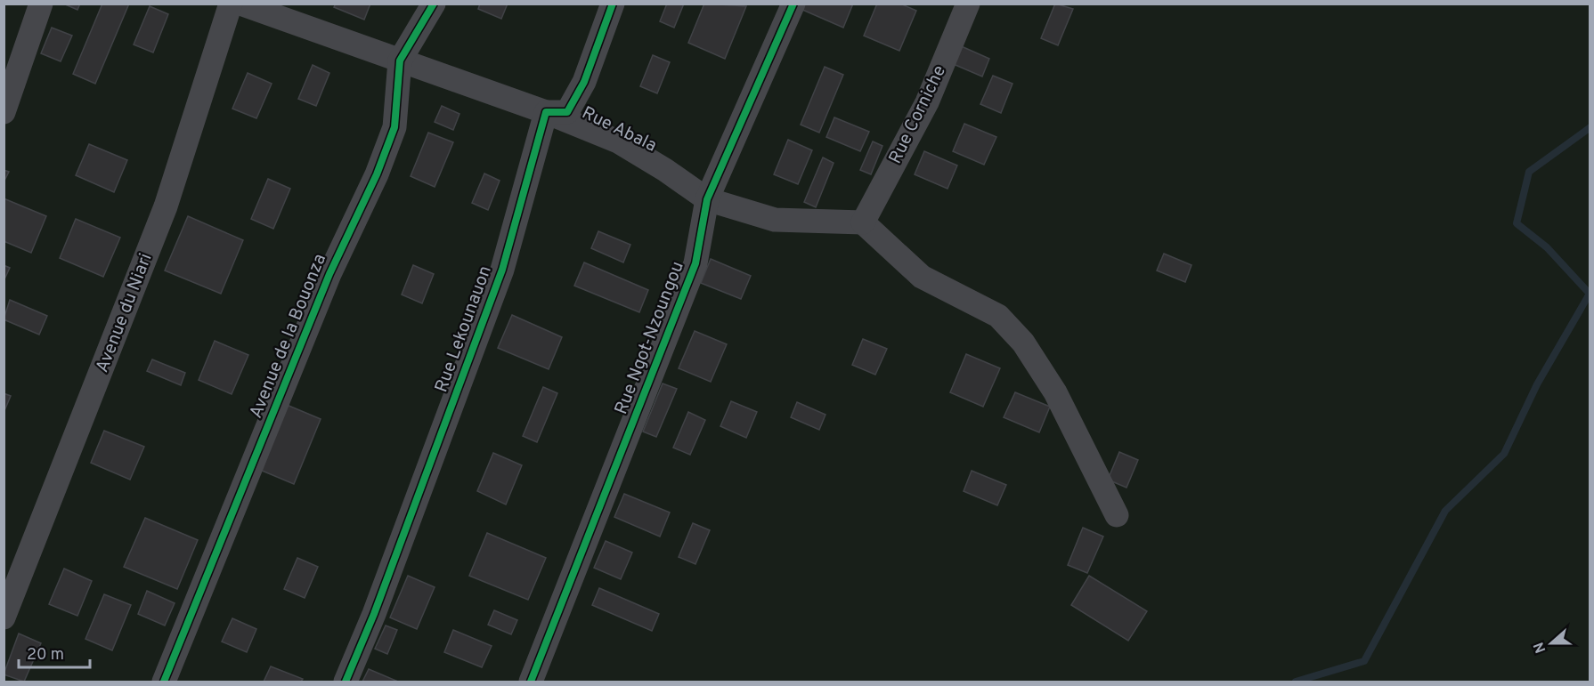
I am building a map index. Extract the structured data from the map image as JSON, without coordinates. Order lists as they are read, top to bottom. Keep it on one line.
{"streets":{"street":["Rue Corniche","Rue Abala","Avenue du Niari","Rue Lekounauon","Avenue de la Bouonza","Rue Ngot-Nzoungou"]},"crossings":[["Rue Corniche","Rue Abala"],["Rue Abala","Rue Lekounauon"],["Rue Abala","Avenue de la Bouonza"],["Rue Abala","Rue Ngot-Nzoungou"]],"scale_bar":"20 m","north":"left"}
